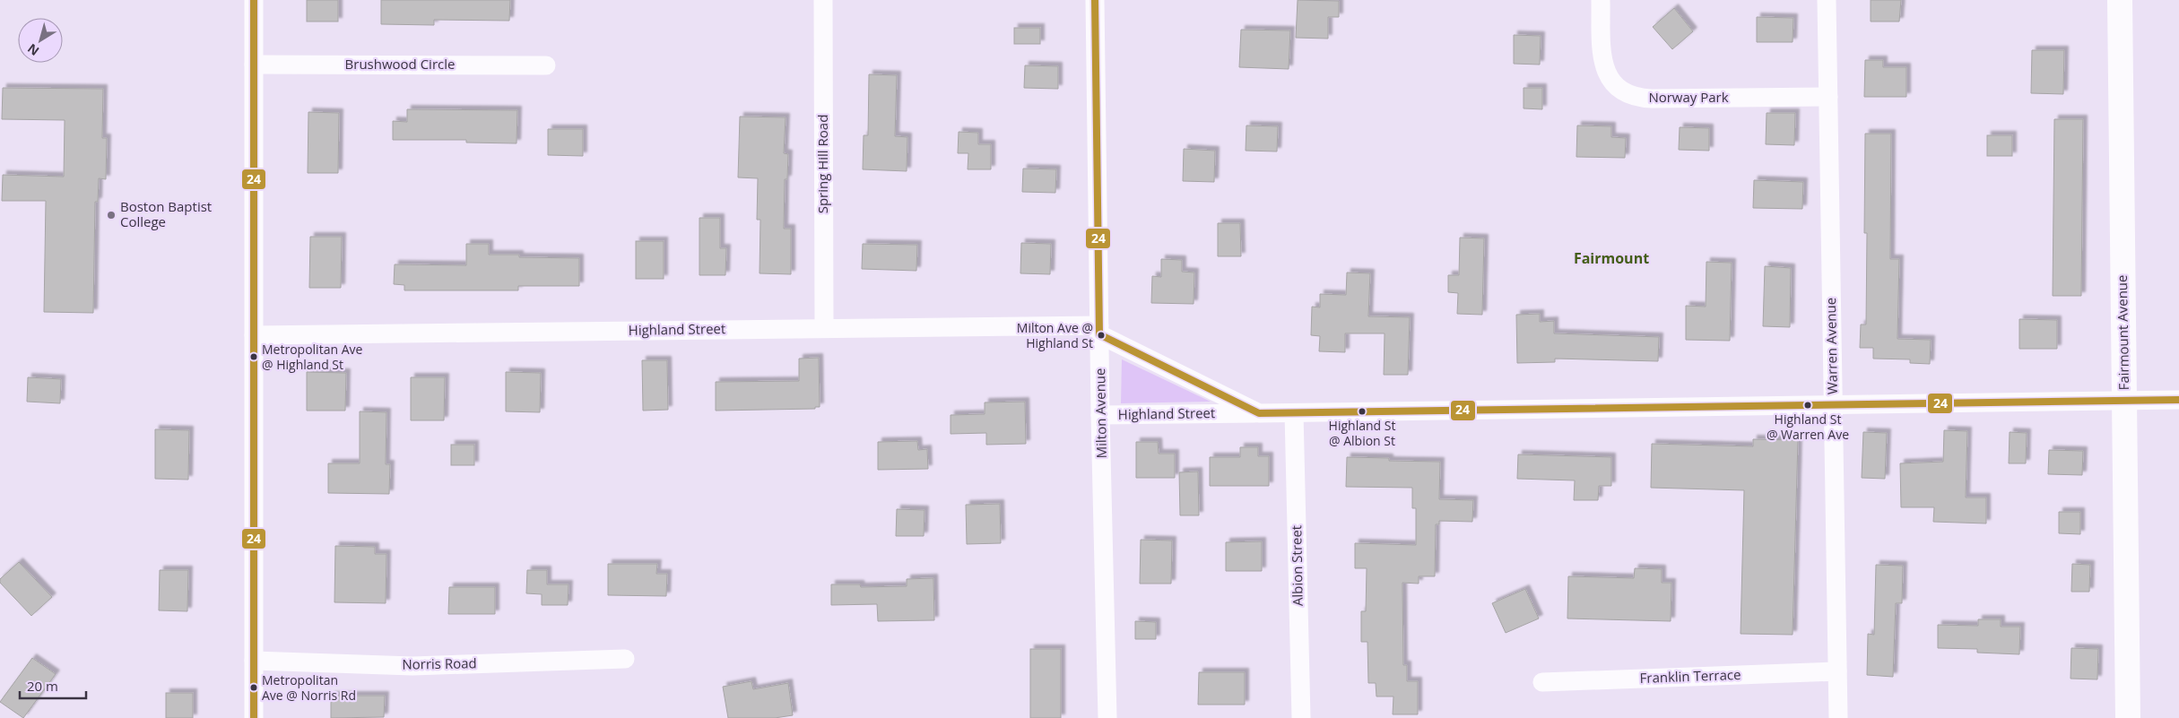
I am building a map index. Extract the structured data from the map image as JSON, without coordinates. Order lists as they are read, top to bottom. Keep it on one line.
{"streets":{"street":["Brushwood Circle","Norway Park","Spring Hill Road","Highland Street","Fairmount Avenue","Warren Avenue","Milton Avenue","Albion Street","Norris Road","Franklin Terrace"]},"crossings":[["Norway Park","Warren Avenue"],["Spring Hill Road","Highland Street"],["Highland Street","Fairmount Avenue"],["Highland Street","Warren Avenue"],["Highland Street","Milton Avenue"],["Highland Street","Albion Street"],["Warren Avenue","Franklin Terrace"]],"districts":["Fairmount"],"places":["Boston Baptist College","Milton Ave @ Highland St","Metropolitan Ave @ Highland St","Highland St @ Warren Ave","Highland St @ Albion St","Metropolitan Ave @ Norris Rd"],"lines":["transit line 24"],"scale_bar":"20 m","north":"bottom left"}
